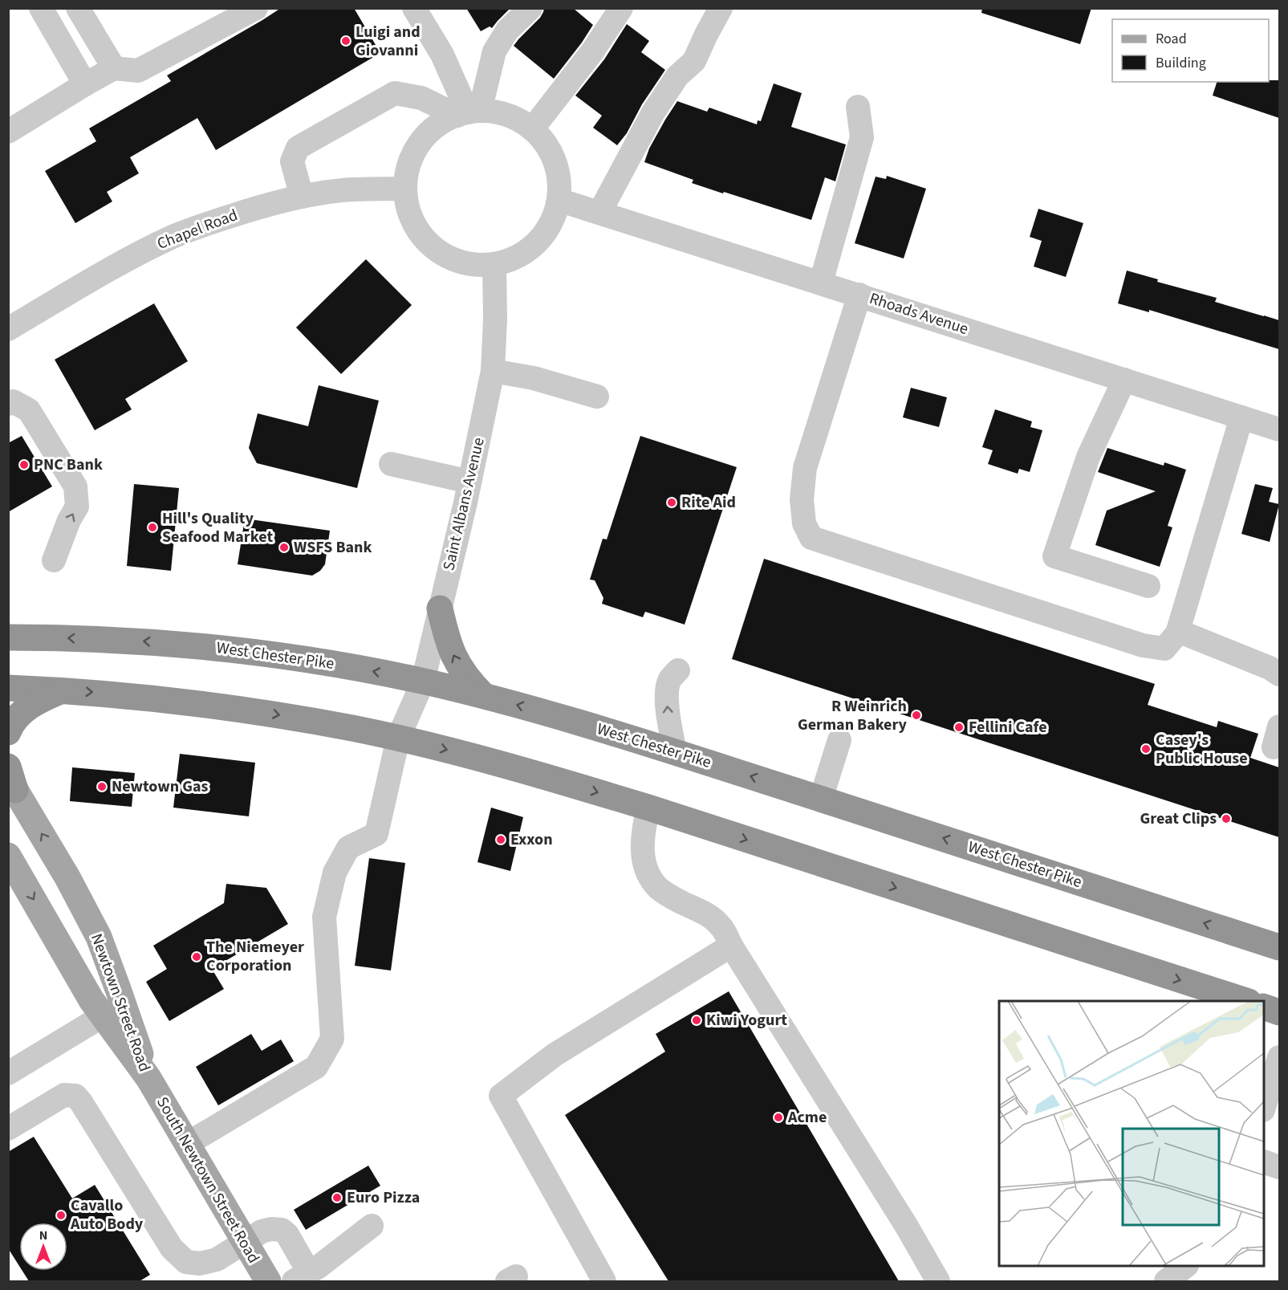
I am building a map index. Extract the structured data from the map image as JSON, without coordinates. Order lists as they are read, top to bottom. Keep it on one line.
{"streets":{"highway":["West Chester Pike"],"main road":["Newtown Street Road","South Newtown Street Road"],"street":["Chapel Road","Rhoads Avenue","Saint Albans Avenue"]},"crossings":[["Chapel Road","Rhoads Avenue"],["Chapel Road","Saint Albans Avenue"],["Rhoads Avenue","Saint Albans Avenue"],["Saint Albans Avenue","West Chester Pike"],["Saint Albans Avenue","South Newtown Street Road"],["Newtown Street Road","South Newtown Street Road"]],"places":["Luigi and Giovanni","PNC Bank","Rite Aid","Hill's Quality Seafood Market","WSFS Bank","R Weinrich German Bakery","Fellini Cafe","Casey's Public House","Newtown Gas","Great Clips","Exxon","The Niemeyer Corporation","Kiwi Yogurt","Acme","Euro Pizza","Cavallo Auto Body"],"legend":["Road","Building"],"north":"top"}
